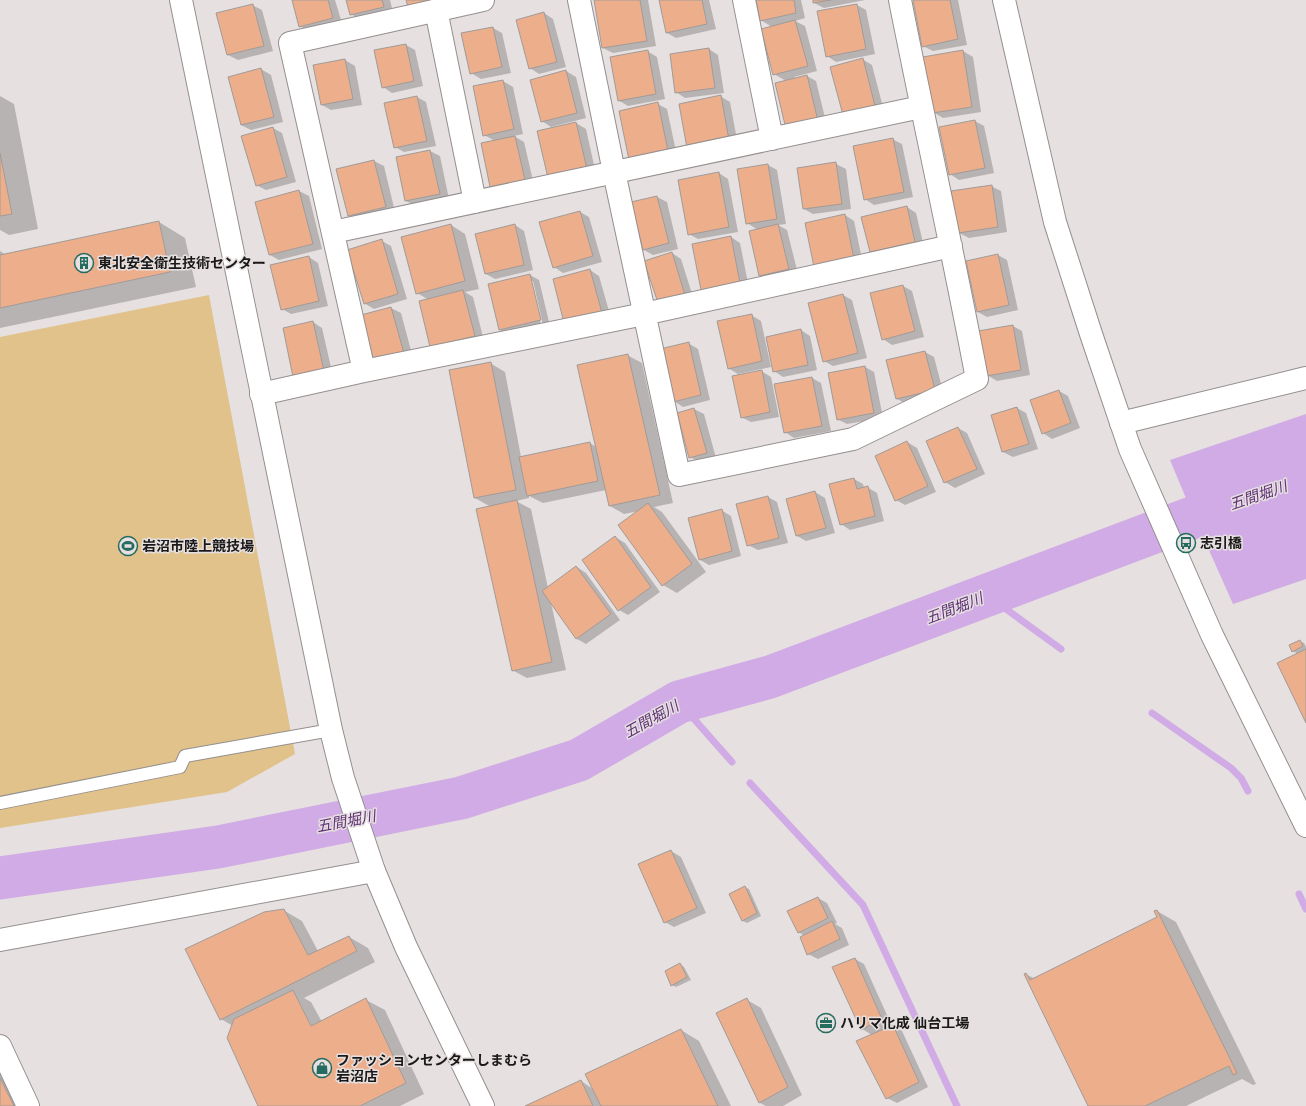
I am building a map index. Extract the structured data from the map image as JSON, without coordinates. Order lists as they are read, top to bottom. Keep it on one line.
{"water":["五間堀川"],"places":{"building":["東北安全衛生技術センター"],"bus stop":["志引橋"],"sports":["岩沼市陸上競技場"],"office":["ハリマ化成 仙台工場"],"shop":["ファッションセンターしまむら 岩沼店"]}}
